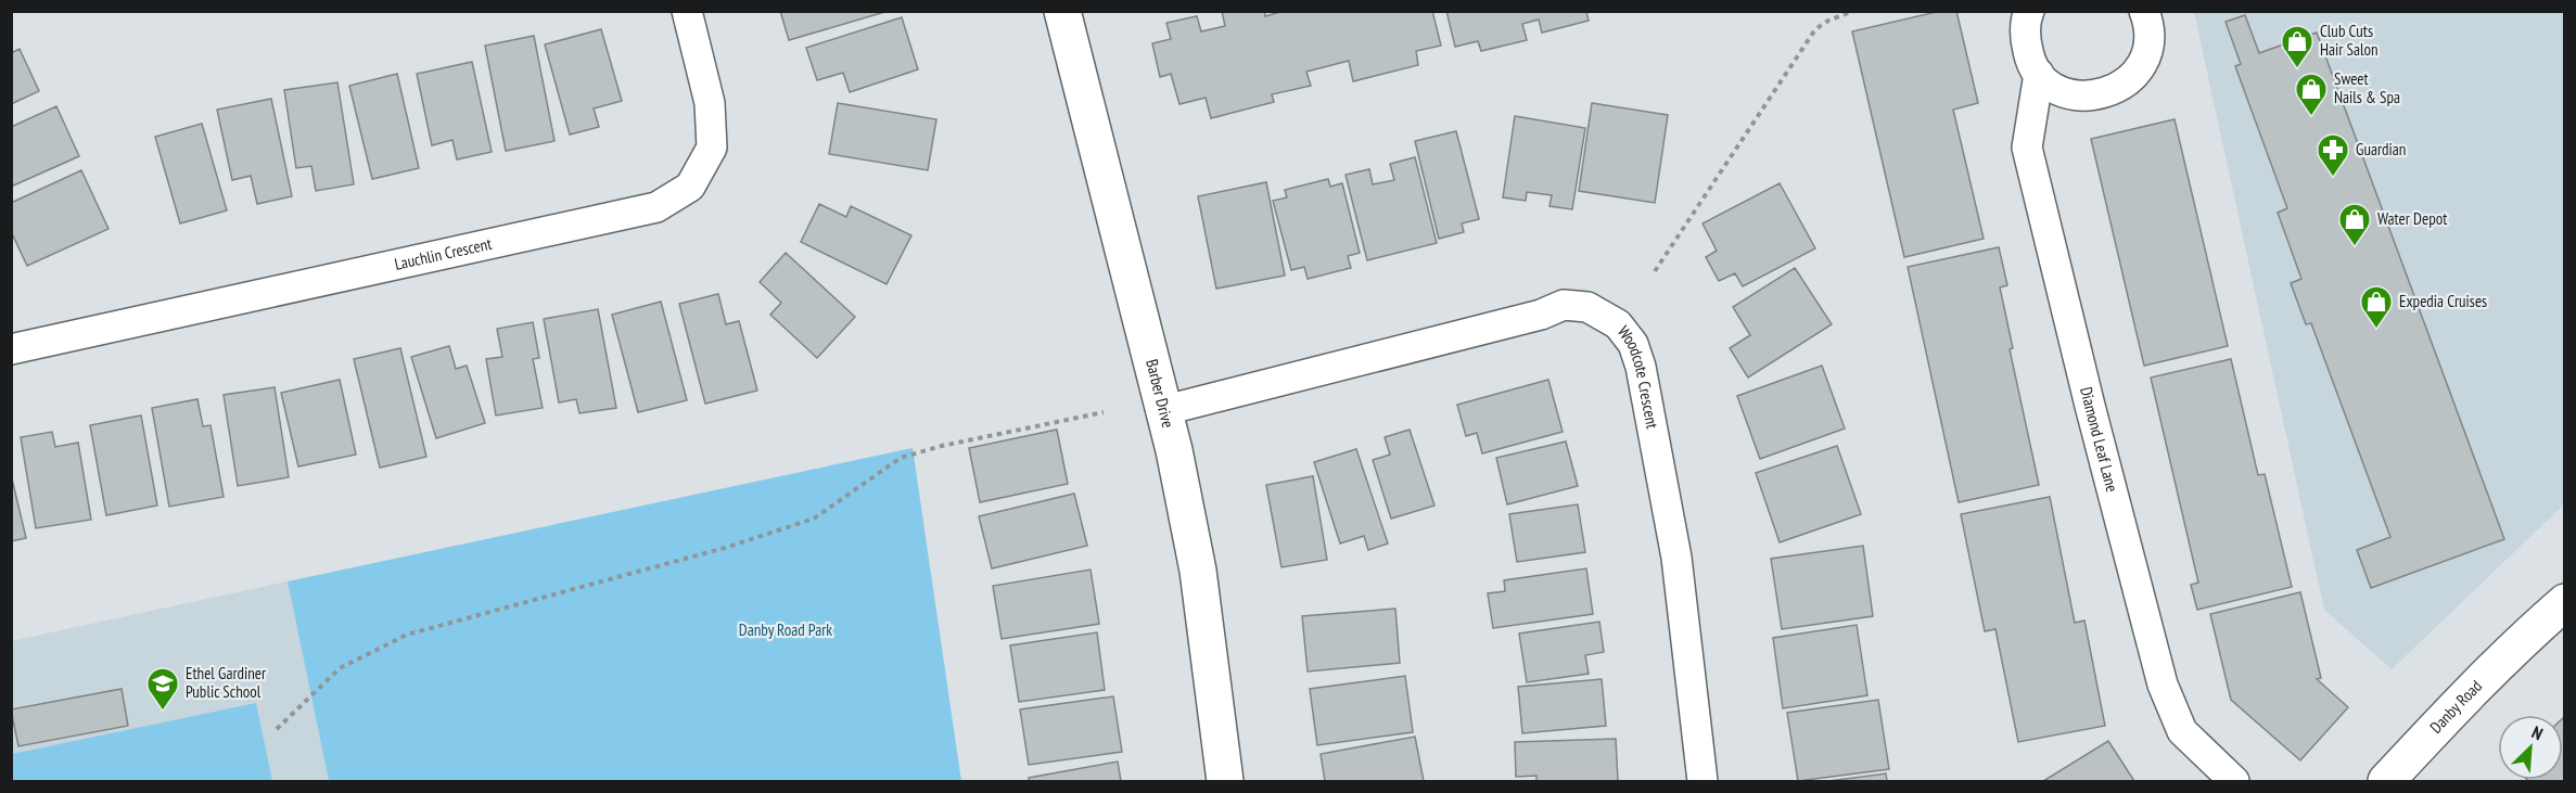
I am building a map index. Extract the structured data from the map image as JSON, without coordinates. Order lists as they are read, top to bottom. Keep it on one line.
{"streets":{"street":["Lauchlin Crescent","Woodcote Crescent","Barber Drive","Diamond Leaf Lane","Danby Road"]},"crossings":[["Woodcote Crescent","Barber Drive"]],"parks":["Danby Road Park"],"places":{"shop":["Club Cuts Hair Salon","Sweet Nails & Spa","Water Depot","Expedia Cruises"],"pharmacy":["Guardian"],"school or university":["Ethel Gardiner Public School"]},"north":"top right"}
